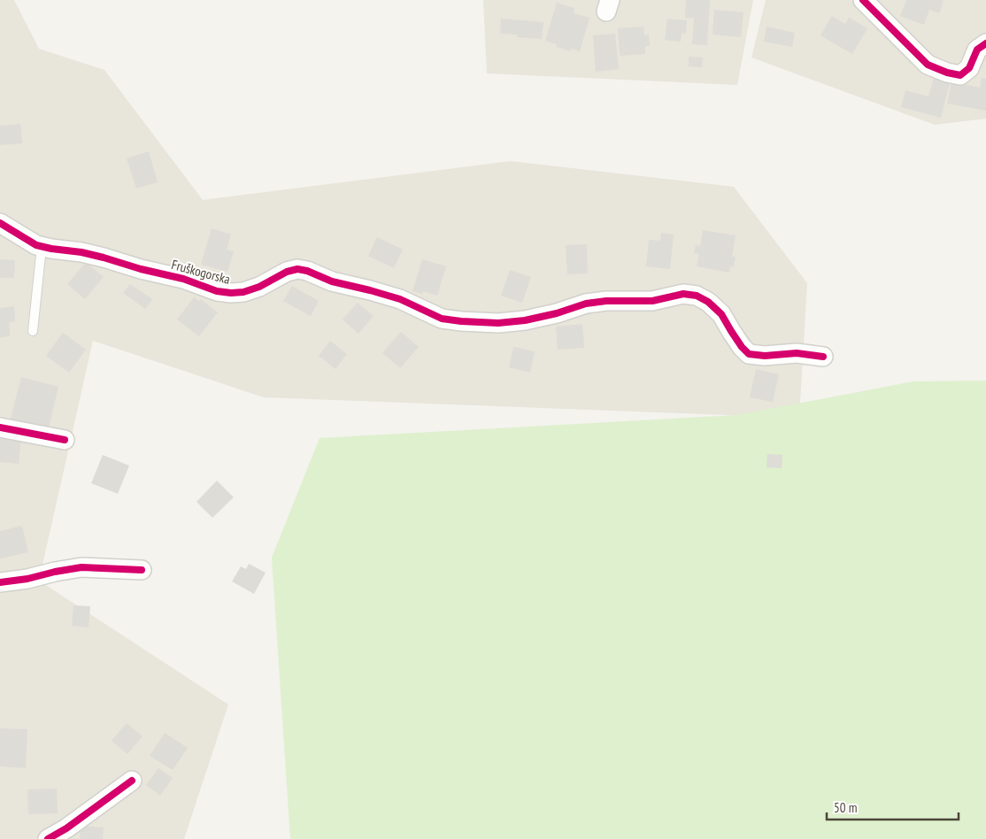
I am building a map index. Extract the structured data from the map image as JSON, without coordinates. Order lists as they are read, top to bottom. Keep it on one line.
{"streets":{"street":["Fruškogorska"]},"scale_bar":"50 m"}
